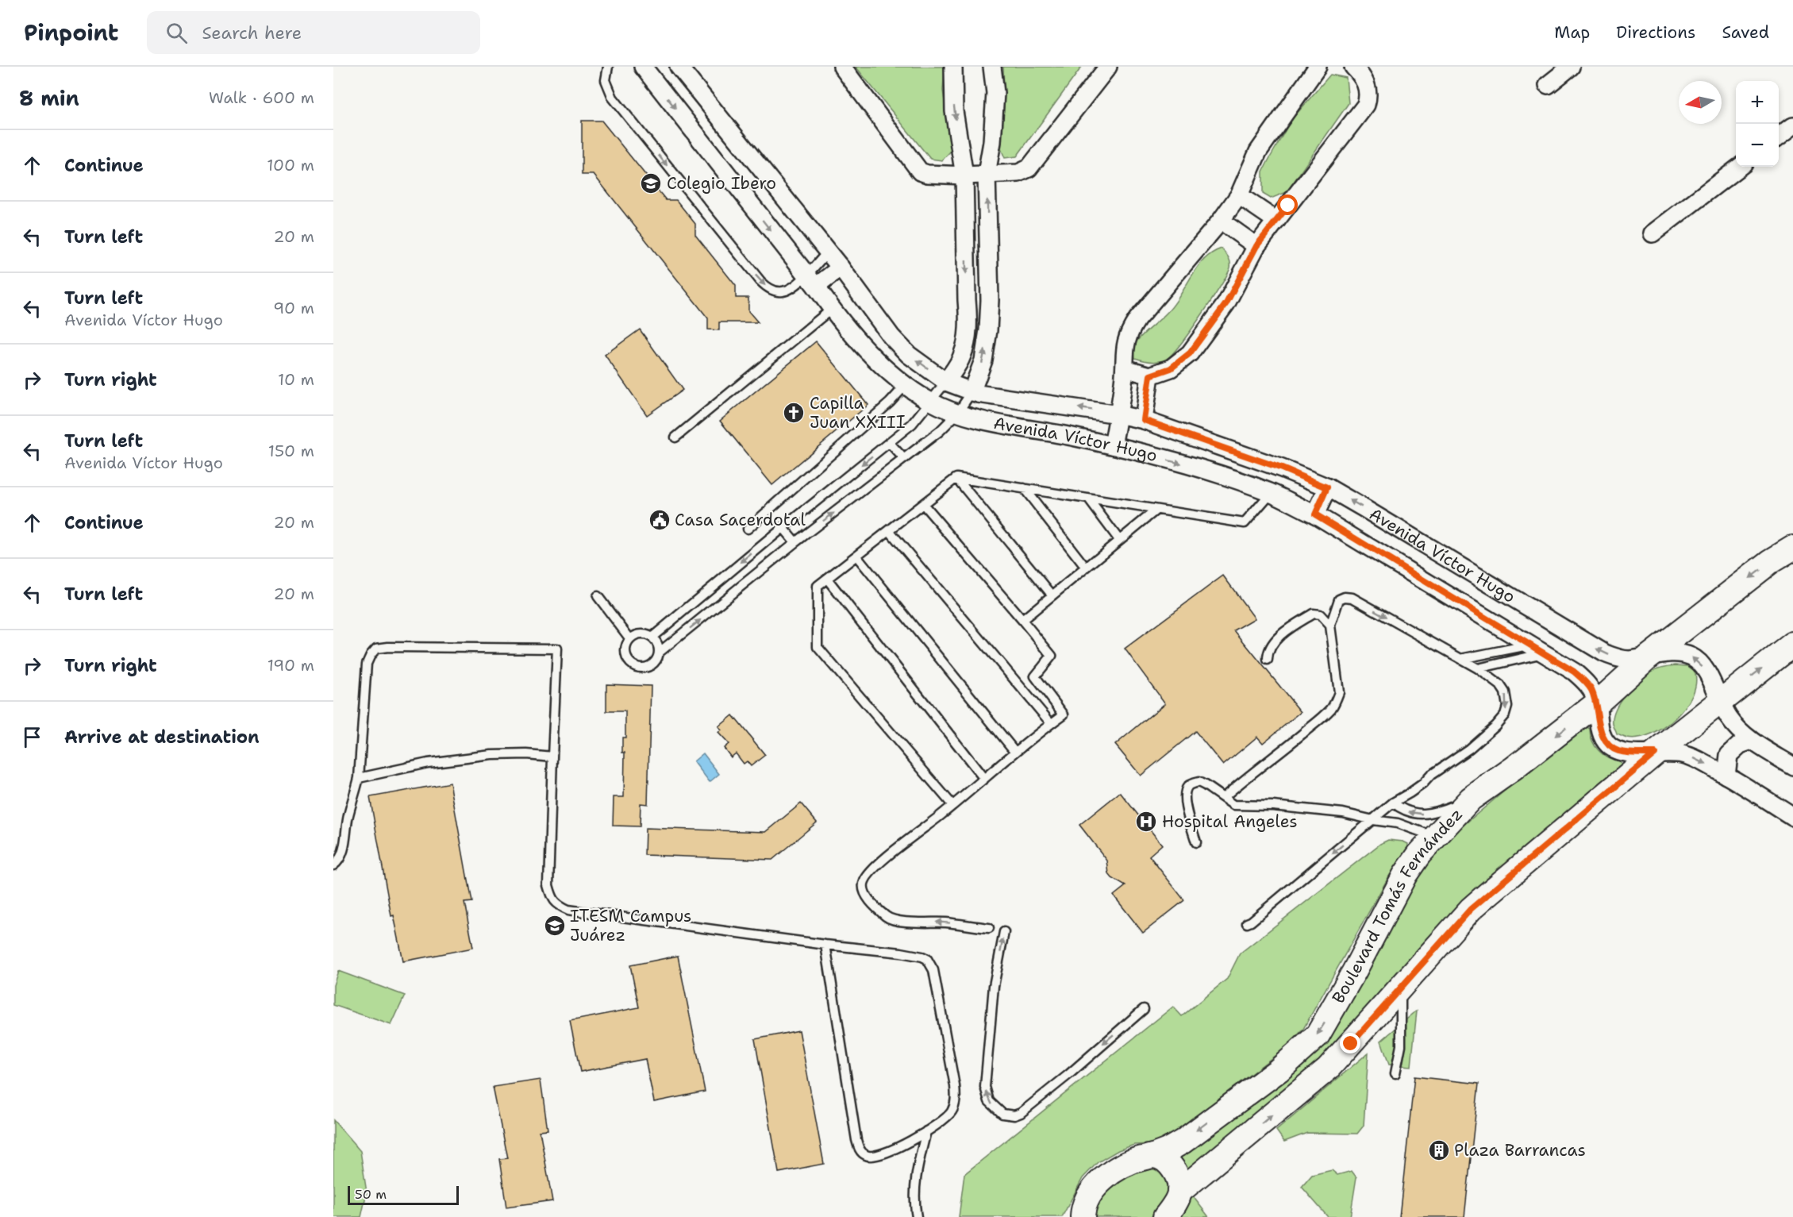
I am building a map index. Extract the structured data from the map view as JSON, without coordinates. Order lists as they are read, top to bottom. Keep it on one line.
{"streets":{"main road":["Boulevard Tomás Fernández"],"street":["Avenida Víctor Hugo"]},"crossings":[["Avenida Víctor Hugo","Boulevard Tomás Fernández"]],"places":{"school or university":["Colegio Ibero","ITESM Campus Juárez"],"church":["Capilla Juan XXIII"],"public building":["Casa Sacerdotal"],"hospital":["Hospital Angeles"],"building":["Plaza Barrancas"]},"scale_bar":"50 m","north":"left","page":{"header":"Pinpoint","search":"Search here","nav":["Map","Directions","Saved"],"heading":["8 min","Walk · 600 m"],"map_buttons":["+","−"],"list":[["Continue","100 m"],["Turn left","20 m"],["Turn left","Avenida Víctor Hugo","90 m"],["Turn right","10 m"],["Turn left","Avenida Víctor Hugo","150 m"],["Continue","20 m"],["Turn left","20 m"],["Turn right","190 m"],"Arrive at destination"],"scale":"50 m"}}
